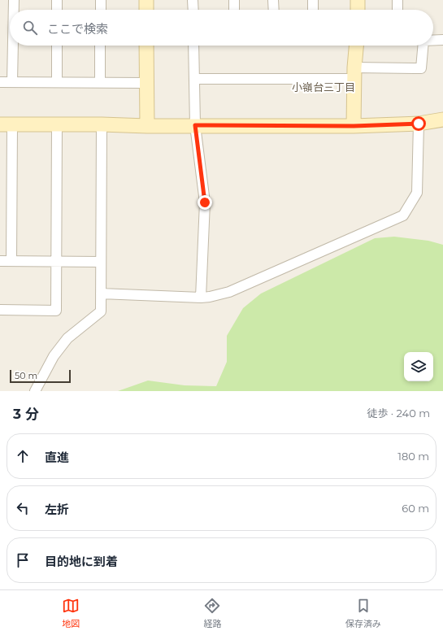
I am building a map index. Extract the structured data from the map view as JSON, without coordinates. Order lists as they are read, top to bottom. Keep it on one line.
{"districts":["小嶺台三丁目"],"scale_bar":"50 m","page":{"search":"ここで検索","scale":"50 m","heading":["3 分","徒歩 · 240 m"],"list":[["直進","180 m"],["左折","60 m"],"目的地に到着"],"nav":["地図","経路","保存済み"]}}
